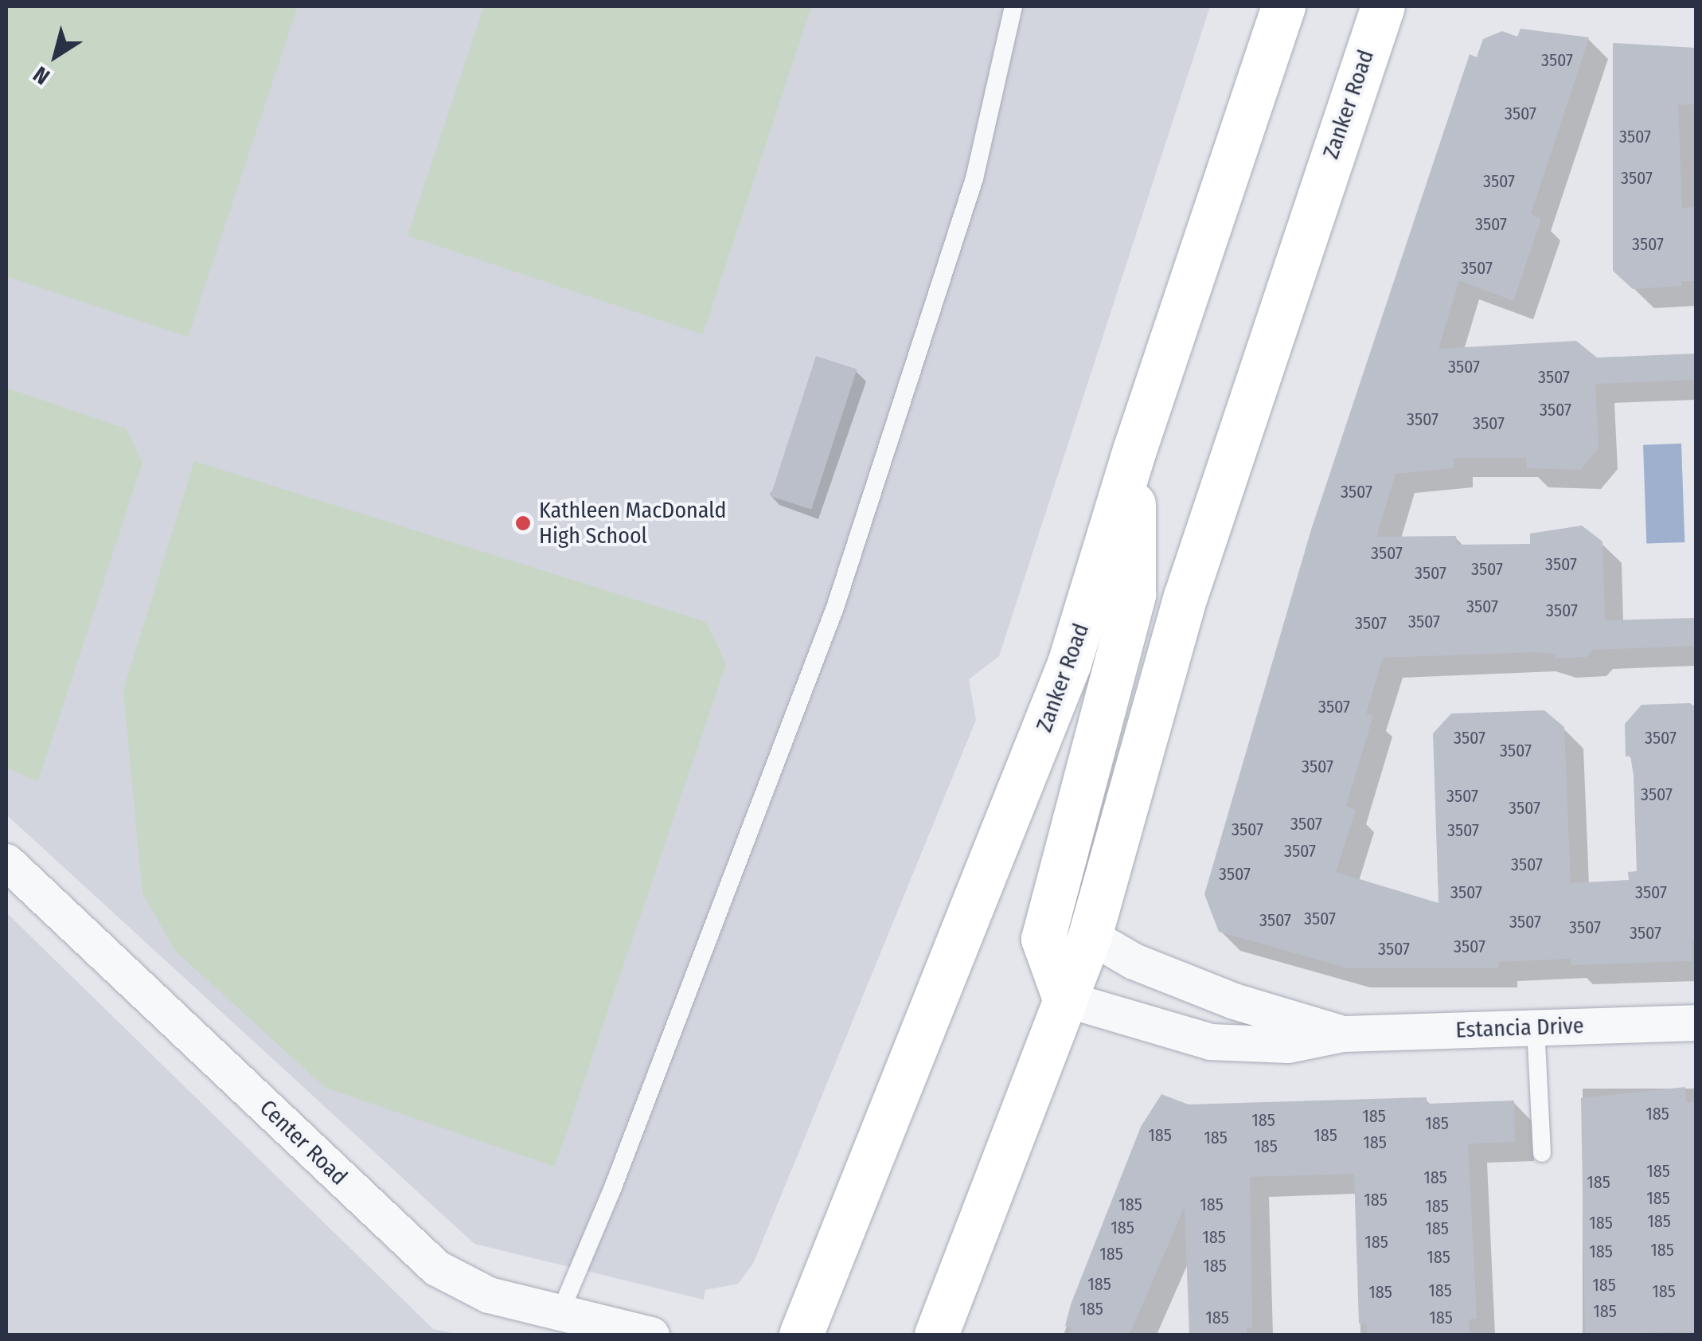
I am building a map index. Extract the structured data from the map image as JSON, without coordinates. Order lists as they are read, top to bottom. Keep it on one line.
{"streets":{"main road":["Zanker Road"],"street":["Estancia Drive","Center Road"]},"crossings":[["Zanker Road","Estancia Drive"]],"places":["Kathleen MacDonald High School"],"house_numbers":["3507","3507","3507","3507","3507","3507","3507","3507","3507","3507","3507","3507","3507","3507","3507","3507","3507","3507","3507","3507","3507","3507","3507","3507","3507","3507","3507","3507","3507","3507","3507","3507","3507","3507","3507","3507","3507","3507","3507","3507","3507","3507","3507","3507","3507","185","185","185","185","185","185","185","185","185","185","185","185","185","185","185","185","185","185","185","185","185","185","185","185","185","185","185","185","185","185","185","185","185","185","185","185","185"],"north":"bottom left"}
